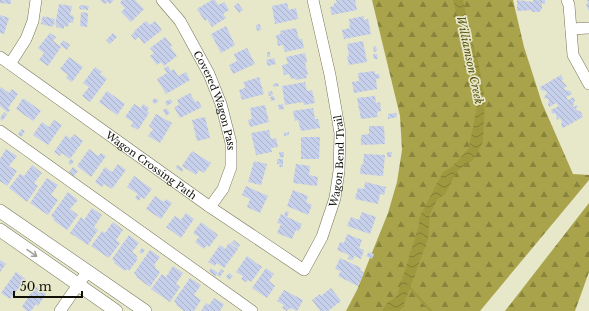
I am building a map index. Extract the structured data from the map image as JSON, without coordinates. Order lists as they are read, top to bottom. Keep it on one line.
{"streets":{"street":["Covered Wagon Pass","Wagon Bend Trail","Wagon Crossing Path"]},"crossings":[["Covered Wagon Pass","Wagon Crossing Path"],["Wagon Bend Trail","Wagon Crossing Path"]],"water":["Williamson Creek"],"scale_bar":"50 m"}
